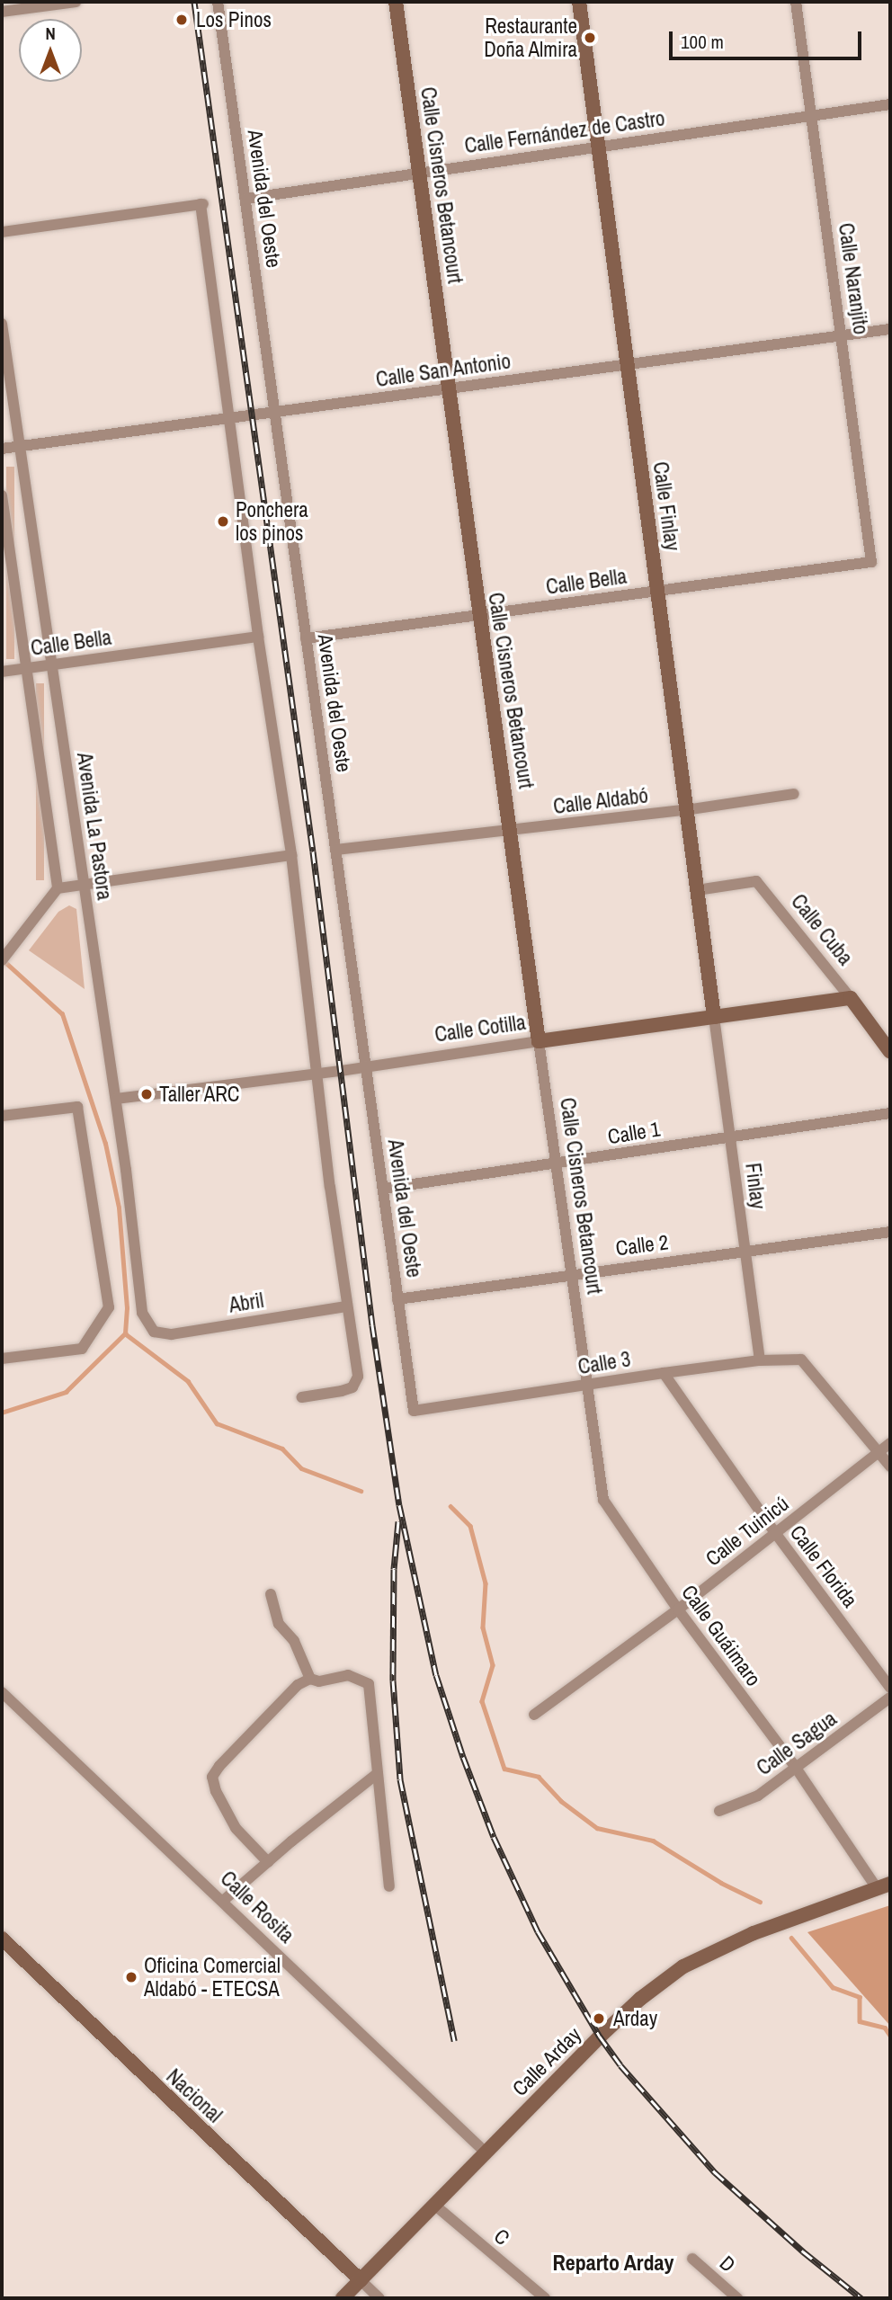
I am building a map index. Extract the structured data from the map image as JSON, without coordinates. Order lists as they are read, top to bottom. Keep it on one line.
{"streets":{"street":["Calle Fernández de Castro","Calle Cisneros Betancourt","Avenida del Oeste","Calle Naranjito","Calle San Antonio","Calle Finlay","Calle Bella","Calle Aldabó","Avenida La Pastora","Calle Cuba","Calle Cotilla","Calle 1","Finlay","Calle 2","Abril","Calle 3","Calle Tuinicú","Calle Florida","Calle Guáimaro","Calle Sagua","Calle Rosita","Calle Arday","Nacional","C","D"]},"crossings":[["Calle Fernández de Castro","Calle Cisneros Betancourt"],["Calle Fernández de Castro","Avenida del Oeste"],["Calle Fernández de Castro","Calle Naranjito"],["Calle Fernández de Castro","Calle Finlay"],["Calle Cisneros Betancourt","Calle San Antonio"],["Calle Cisneros Betancourt","Calle Bella"],["Calle Cisneros Betancourt","Calle Aldabó"],["Calle Cisneros Betancourt","Calle Cotilla"],["Calle Cisneros Betancourt","Calle 1"],["Calle Cisneros Betancourt","Calle 2"],["Calle Cisneros Betancourt","Calle 3"],["Calle Cisneros Betancourt","Calle Guáimaro"],["Avenida del Oeste","Calle San Antonio"],["Avenida del Oeste","Calle Bella"],["Avenida del Oeste","Calle Aldabó"],["Avenida del Oeste","Calle Cotilla"],["Avenida del Oeste","Calle 1"],["Avenida del Oeste","Calle 2"],["Avenida del Oeste","Calle 3"],["Calle Naranjito","Calle San Antonio"],["Calle Naranjito","Calle Bella"],["Calle San Antonio","Calle Finlay"],["Calle San Antonio","Avenida La Pastora"],["Calle Finlay","Calle Bella"],["Calle Finlay","Calle Aldabó"],["Calle Finlay","Calle Cuba"],["Calle Finlay","Calle Cotilla"],["Calle Finlay","Finlay"],["Calle Bella","Avenida La Pastora"],["Avenida La Pastora","Calle Cotilla"],["Avenida La Pastora","Abril"],["Calle Cuba","Calle Cotilla"],["Calle Cotilla","Finlay"],["Calle 1","Finlay"],["Finlay","Calle 2"],["Finlay","Calle 3"],["Calle 3","Calle Tuinicú"],["Calle 3","Calle Florida"],["Calle 3","Calle Guáimaro"],["Calle Tuinicú","Calle Florida"],["Calle Tuinicú","Calle Guáimaro"],["Calle Guáimaro","Calle Sagua"],["Calle Guáimaro","Calle Arday"],["Calle Rosita","Calle Arday"],["Calle Arday","Nacional"],["Calle Arday","C"]],"districts":["Reparto Arday"],"places":["Los Pinos","Restaurante Doña Almira","Ponchera los pinos","Taller ARC","Oficina Comercial Aldabó - ETECSA","Arday"],"scale_bar":"100 m","north":"top"}
